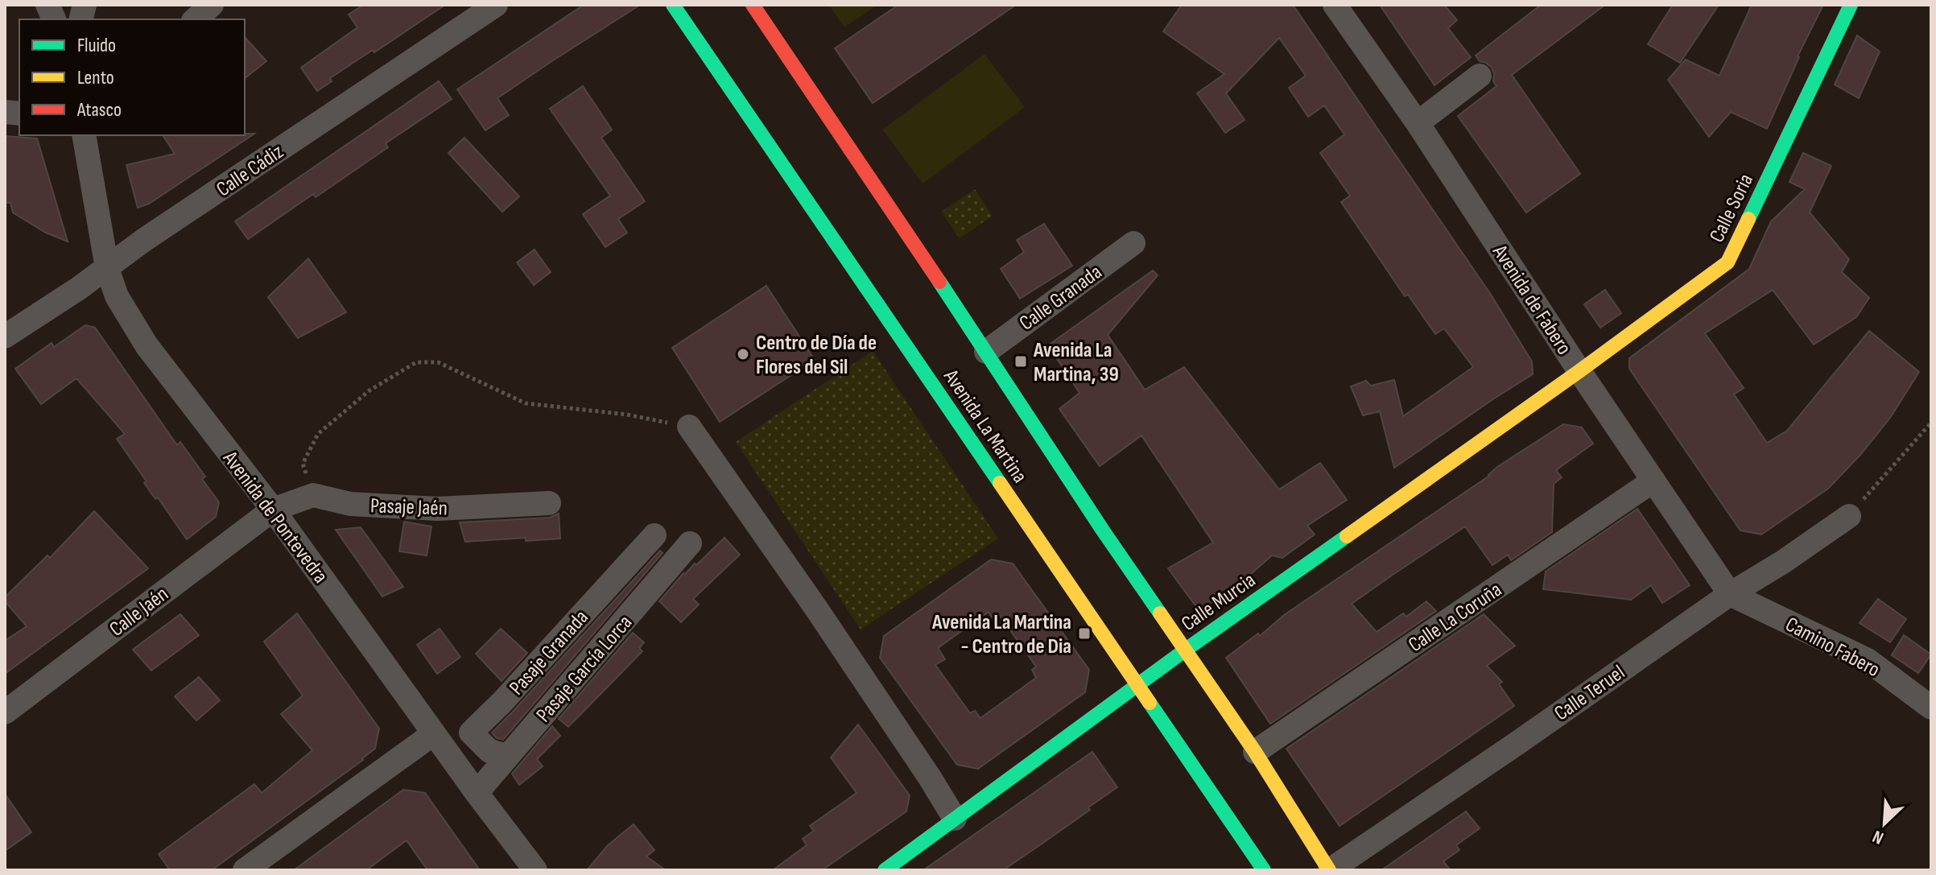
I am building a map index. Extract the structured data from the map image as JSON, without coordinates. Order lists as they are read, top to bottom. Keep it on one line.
{"streets":{"street":["Calle Cádiz","Calle Soria","Calle Granada","Avenida de Fabero","Avenida La Martina","Pasaje Jaén","Avenida de Pontevedra","Calle Murcia","Calle Jaén","Calle La Coruña","Camino Fabero","Pasaje Granada","Pasaje García Lorca","Calle Teruel"]},"crossings":[["Calle Cádiz","Avenida de Pontevedra"],["Calle Soria","Avenida de Fabero"],["Calle Soria","Calle Murcia"],["Calle Granada","Avenida La Martina"],["Avenida de Fabero","Calle Murcia"],["Avenida de Fabero","Calle La Coruña"],["Avenida de Fabero","Camino Fabero"],["Avenida de Fabero","Calle Teruel"],["Avenida La Martina","Calle Murcia"],["Avenida La Martina","Calle La Coruña"],["Avenida La Martina","Calle Teruel"],["Avenida de Pontevedra","Calle Jaén"],["Avenida de Pontevedra","Pasaje García Lorca"],["Camino Fabero","Calle Teruel"],["Pasaje Granada","Pasaje García Lorca"]],"places":{"other":["Centro de Día de Flores del Sil"],"transit":["Avenida La Martina, 39","Avenida La Martina - Centro de Dia"]},"legend":["Fluido","Lento","Atasco"],"north":"bottom left"}
